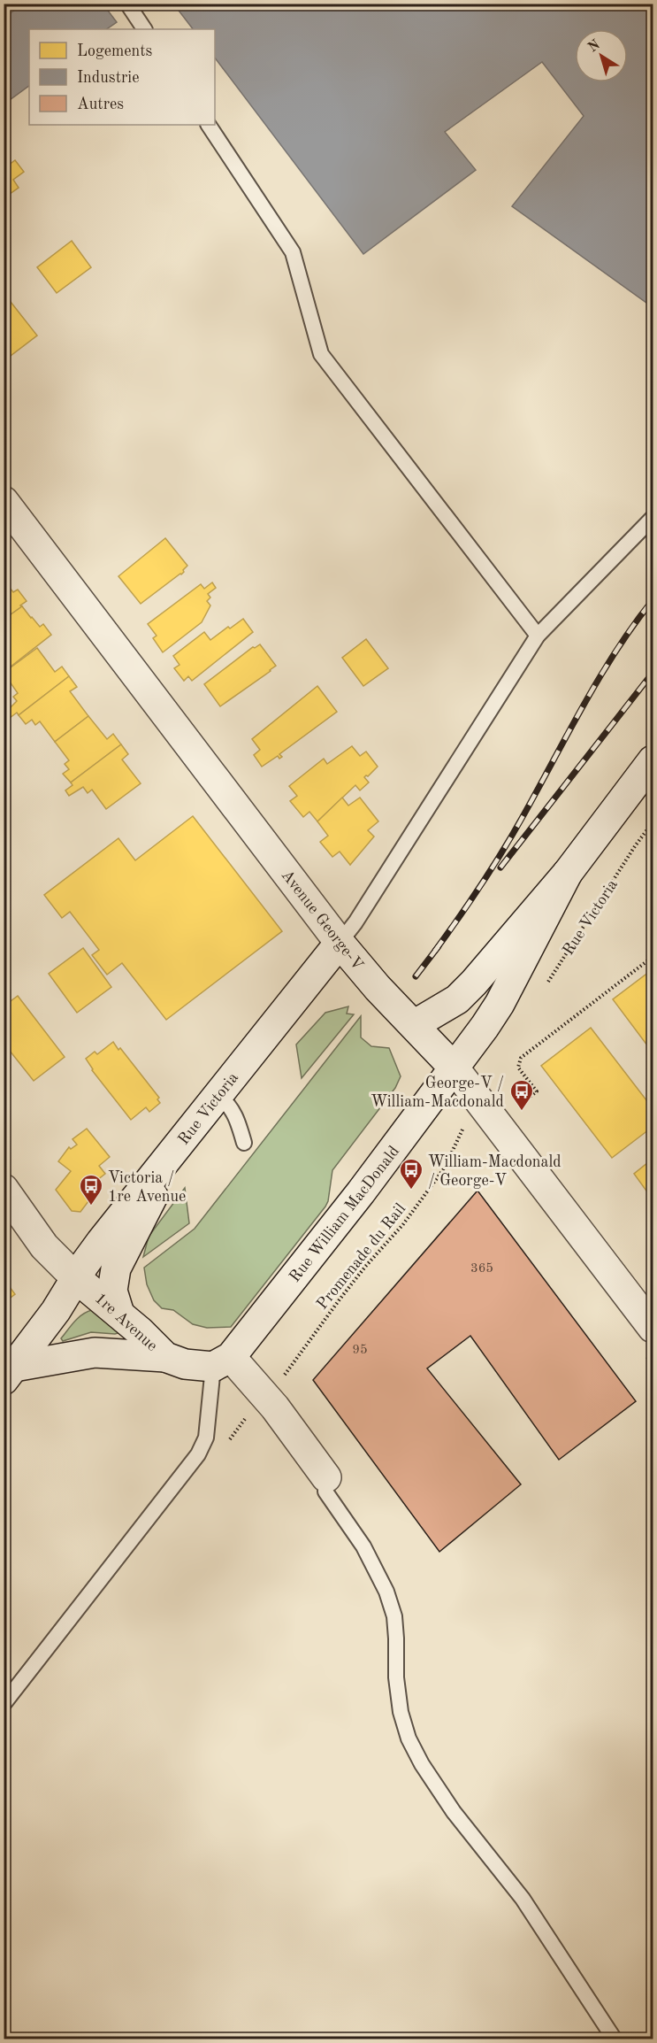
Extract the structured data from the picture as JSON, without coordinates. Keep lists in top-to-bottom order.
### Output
{
  "streets": {
    "main road": [
      "Rue Victoria",
      "Avenue George-V",
      "Rue William MacDonald",
      "1re Avenue"
    ],
    "path": ["Promenade du Rail"]
  },
  "crossings": [
    ["Rue Victoria", "Avenue George-V"],
    ["Rue Victoria", "1re Avenue"],
    ["Avenue George-V", "Rue William MacDonald"],
    ["Rue William MacDonald", "1re Avenue"]
  ],
  "places": {
    "bus stop": ["George-V / William-Macdonald", "William-Macdonald / George-V", "Victoria / 1re Avenue"]
  },
  "house_numbers": ["365", "95"],
  "legend": ["Logements", "Industrie", "Autres"],
  "north": "top left"
}
